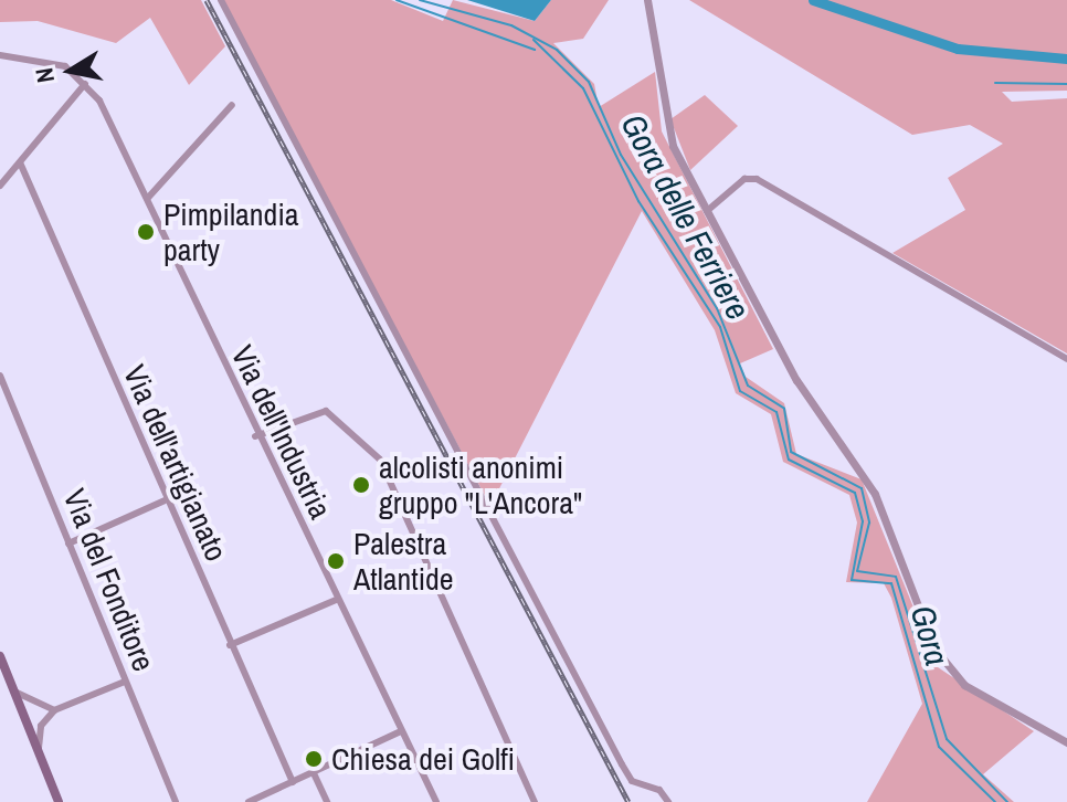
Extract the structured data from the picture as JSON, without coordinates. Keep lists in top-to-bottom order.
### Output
{
  "streets": {
    "street": ["Via dell'Industria", "Via dell'artigianato", "Via del Fonditore"]
  },
  "water": ["Gora delle Ferriere", "Gora"],
  "places": [
    "Pimpilandia party",
    "alcolisti anonimi gruppo \"L'Ancora\"",
    "Palestra Atlantide",
    "Chiesa dei Golfi"
  ],
  "north": "left"
}
